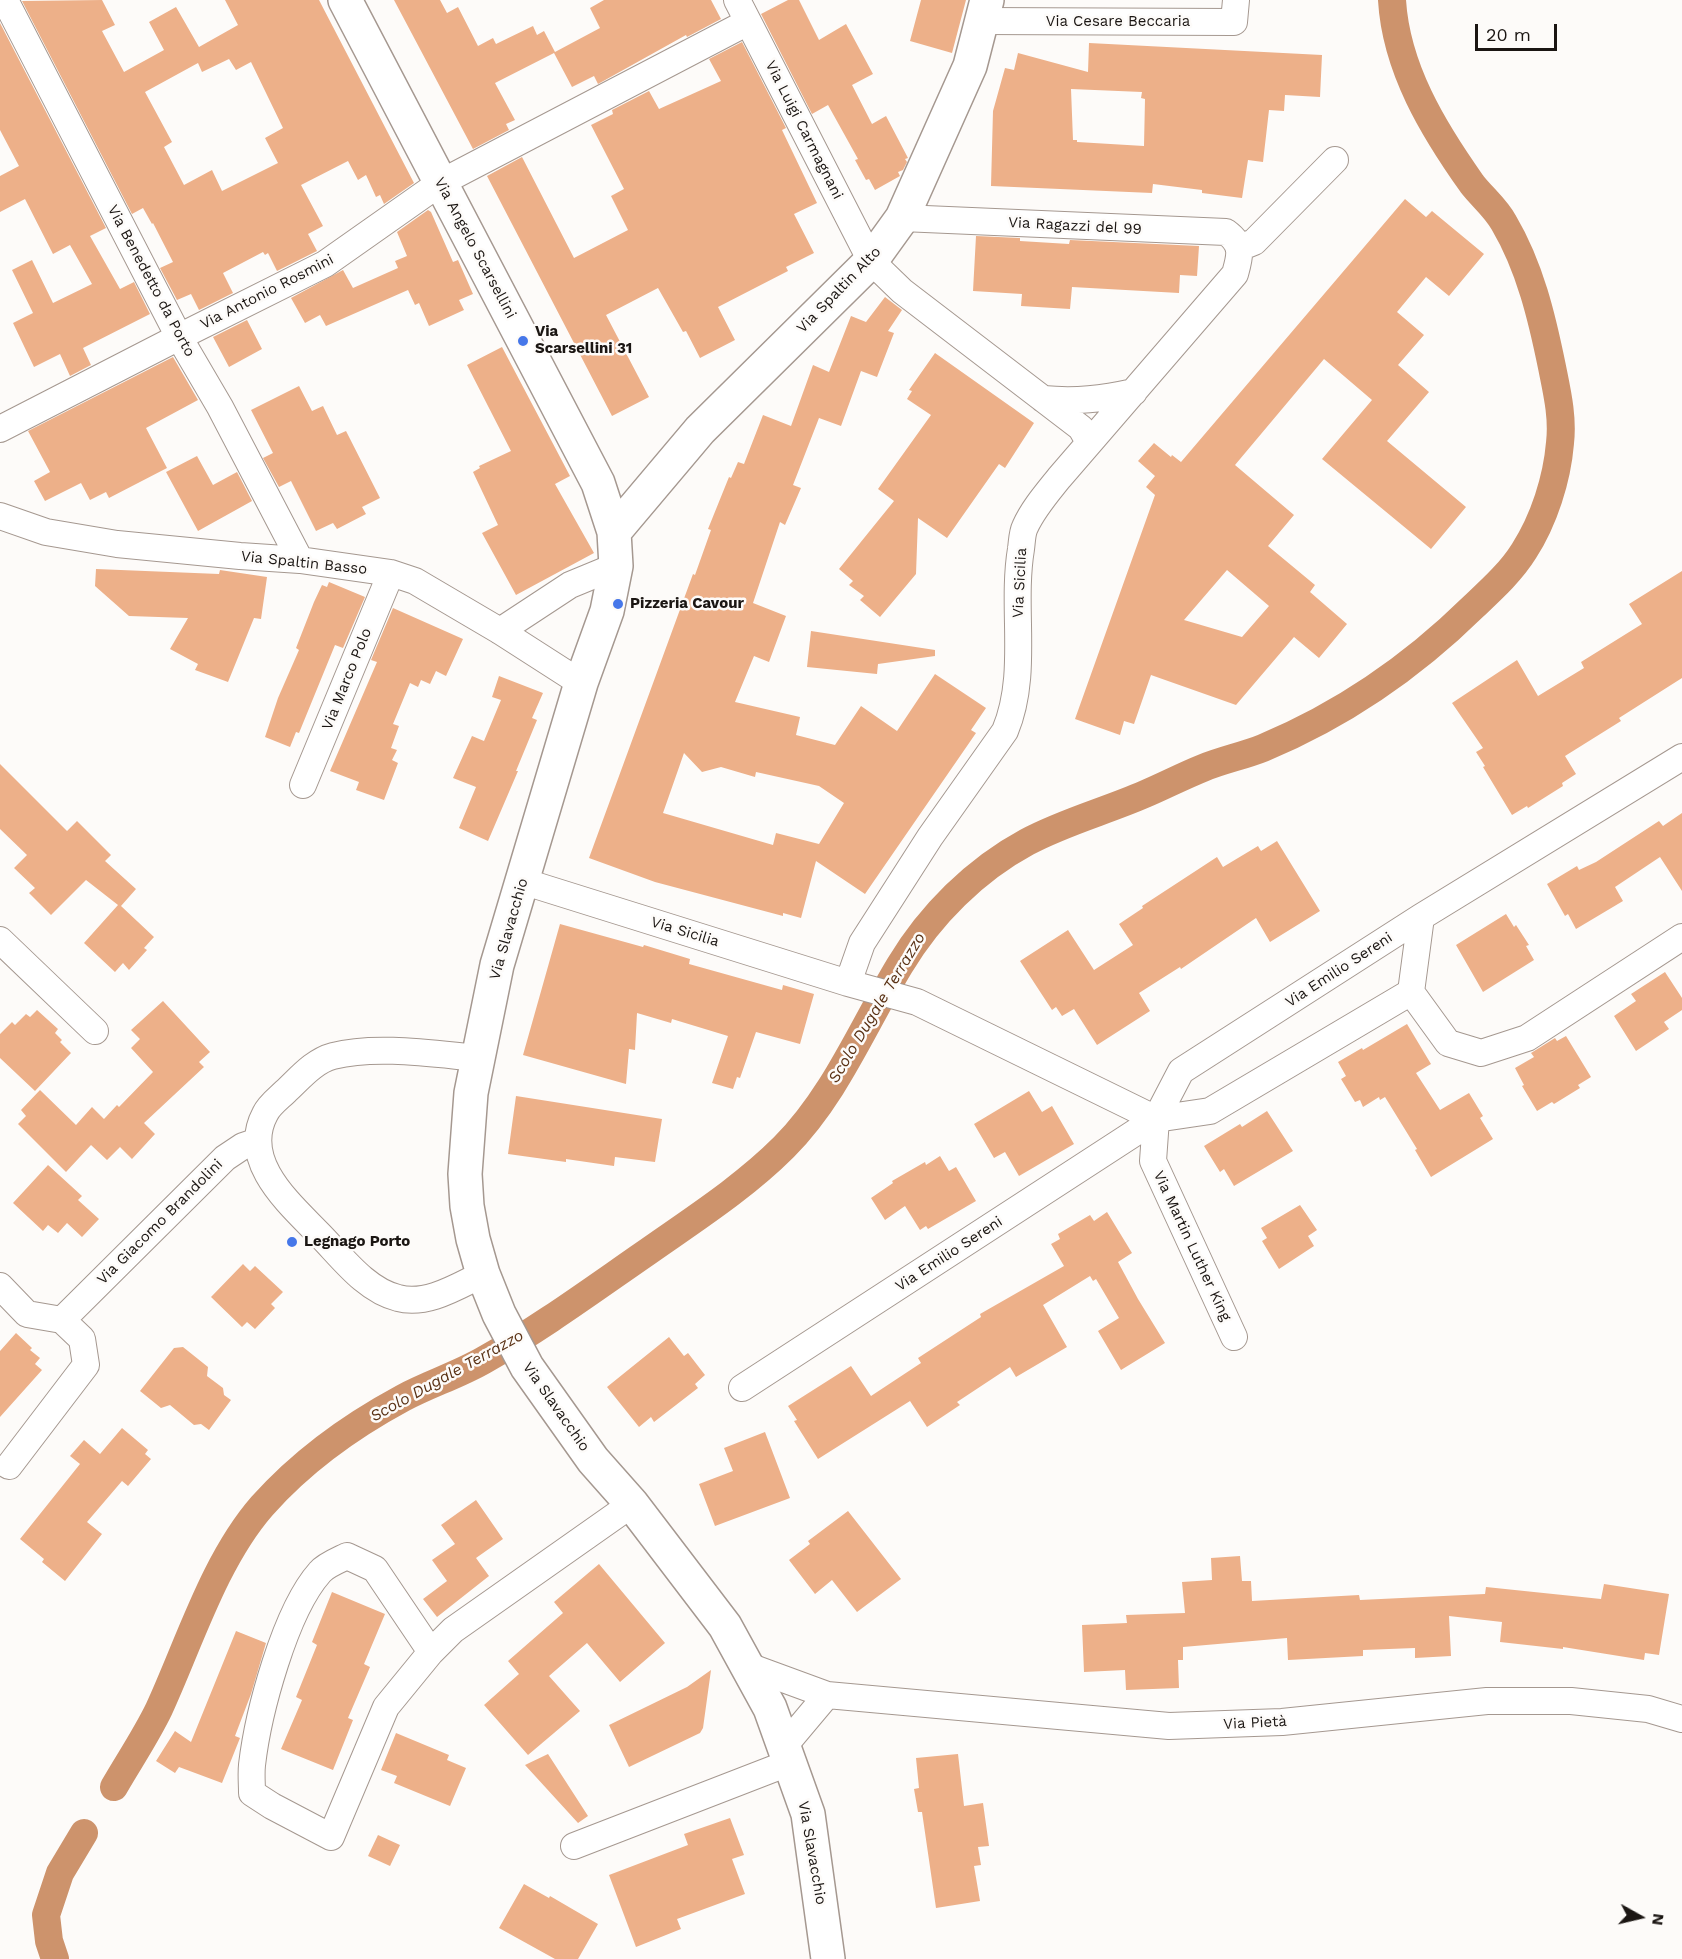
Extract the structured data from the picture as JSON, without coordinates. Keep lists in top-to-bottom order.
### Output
{
  "streets": {
    "street": [
      "Via Cesare Beccaria",
      "Via Luigi Carmagnani",
      "Via Ragazzi del 99",
      "Via Angelo Scarsellini",
      "Via Benedetto da Porto",
      "Via Spaltin Alto",
      "Via Antonio Rosmini",
      "Via Spaltin Basso",
      "Via Sicilia",
      "Via Marco Polo",
      "Via Slavacchio",
      "Via Emilio Sereni",
      "Via Giacomo Brandolini",
      "Via Martin Luther King",
      "Via Pietà"
    ]
  },
  "crossings": [
    ["Via Cesare Beccaria", "Via Spaltin Alto"],
    ["Via Luigi Carmagnani", "Via Spaltin Alto"],
    ["Via Luigi Carmagnani", "Via Antonio Rosmini"],
    ["Via Ragazzi del 99", "Via Spaltin Alto"],
    ["Via Angelo Scarsellini", "Via Spaltin Alto"],
    ["Via Angelo Scarsellini", "Via Antonio Rosmini"],
    ["Via Angelo Scarsellini", "Via Slavacchio"],
    ["Via Benedetto da Porto", "Via Antonio Rosmini"],
    ["Via Benedetto da Porto", "Via Spaltin Basso"],
    ["Via Spaltin Alto", "Via Slavacchio"],
    ["Via Spaltin Basso", "Via Marco Polo"],
    ["Via Spaltin Basso", "Via Slavacchio"],
    ["Via Sicilia", "Via Slavacchio"],
    ["Via Sicilia", "Via Emilio Sereni"],
    ["Via Sicilia", "Via Martin Luther King"],
    ["Via Slavacchio", "Via Pietà"],
    ["Via Emilio Sereni", "Via Martin Luther King"]
  ],
  "water": ["Scolo Dugale Terrazzo"],
  "places": ["Via Scarsellini 31", "Pizzeria Cavour", "Legnago Porto"],
  "scale_bar": "20 m",
  "north": "right"
}
